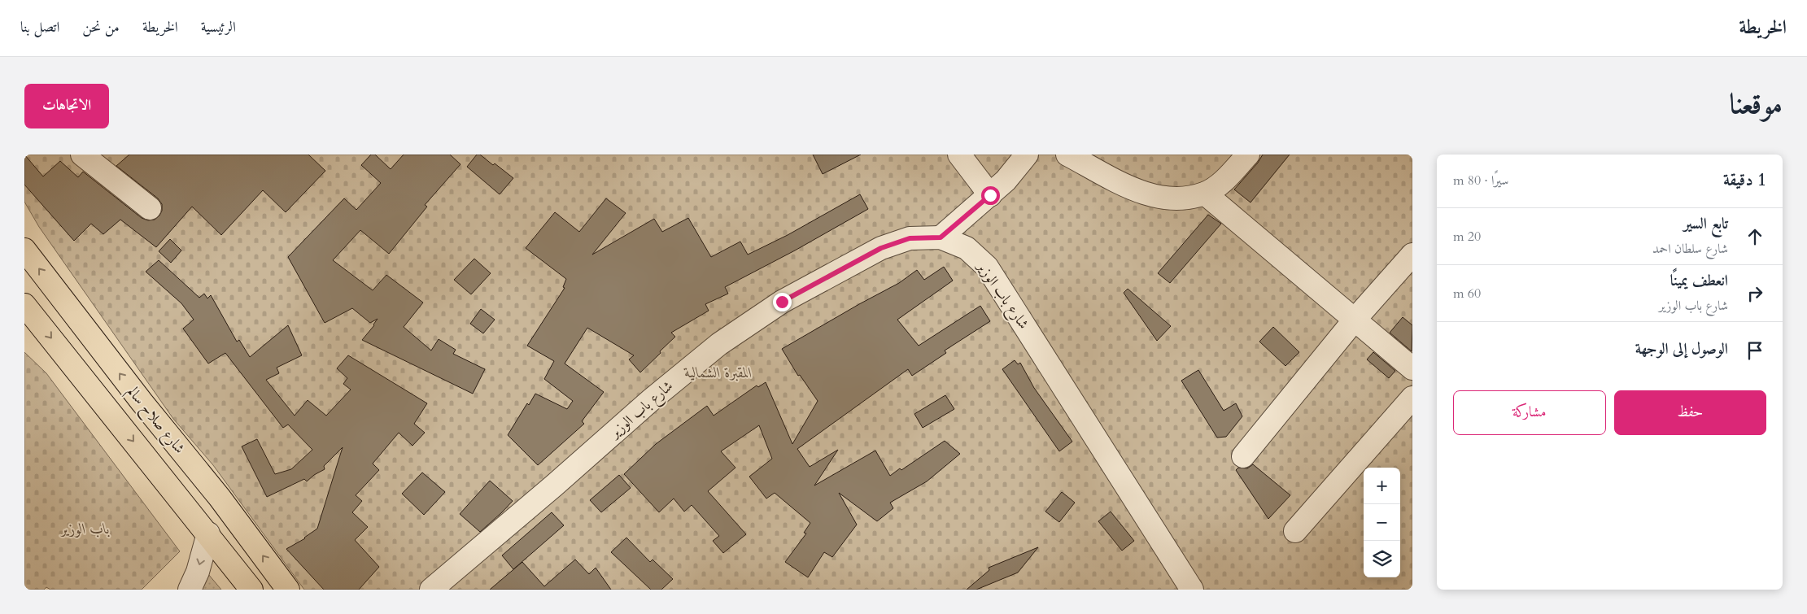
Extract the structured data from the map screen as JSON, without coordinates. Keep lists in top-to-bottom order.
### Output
{
  "streets": {
    "highway": ["شارع صلاح سالم"],
    "street": ["شارع باب الوزير"]
  },
  "parks": ["المقبرة الشمالية", "باب الوزير"],
  "page": {
    "header": "الخريطة",
    "nav": [
      "الرئيسية",
      "الخريطة",
      "من نحن",
      "اتصل بنا"
    ],
    "title": "موقعنا",
    "buttons": [
      "الاتجاهات",
      ["حفظ", "مشاركة"]
    ],
    "heading": ["1 دقيقة", "سيرًا · 80 m"],
    "list": [
      ["تابع السير", "شارع سلطان احمد", "20 m"],
      ["انعطف يمينًا", "شارع باب الوزير", "60 m"],
      "الوصول إلى الوجهة"
    ],
    "map_buttons": ["+", "−"]
  }
}
